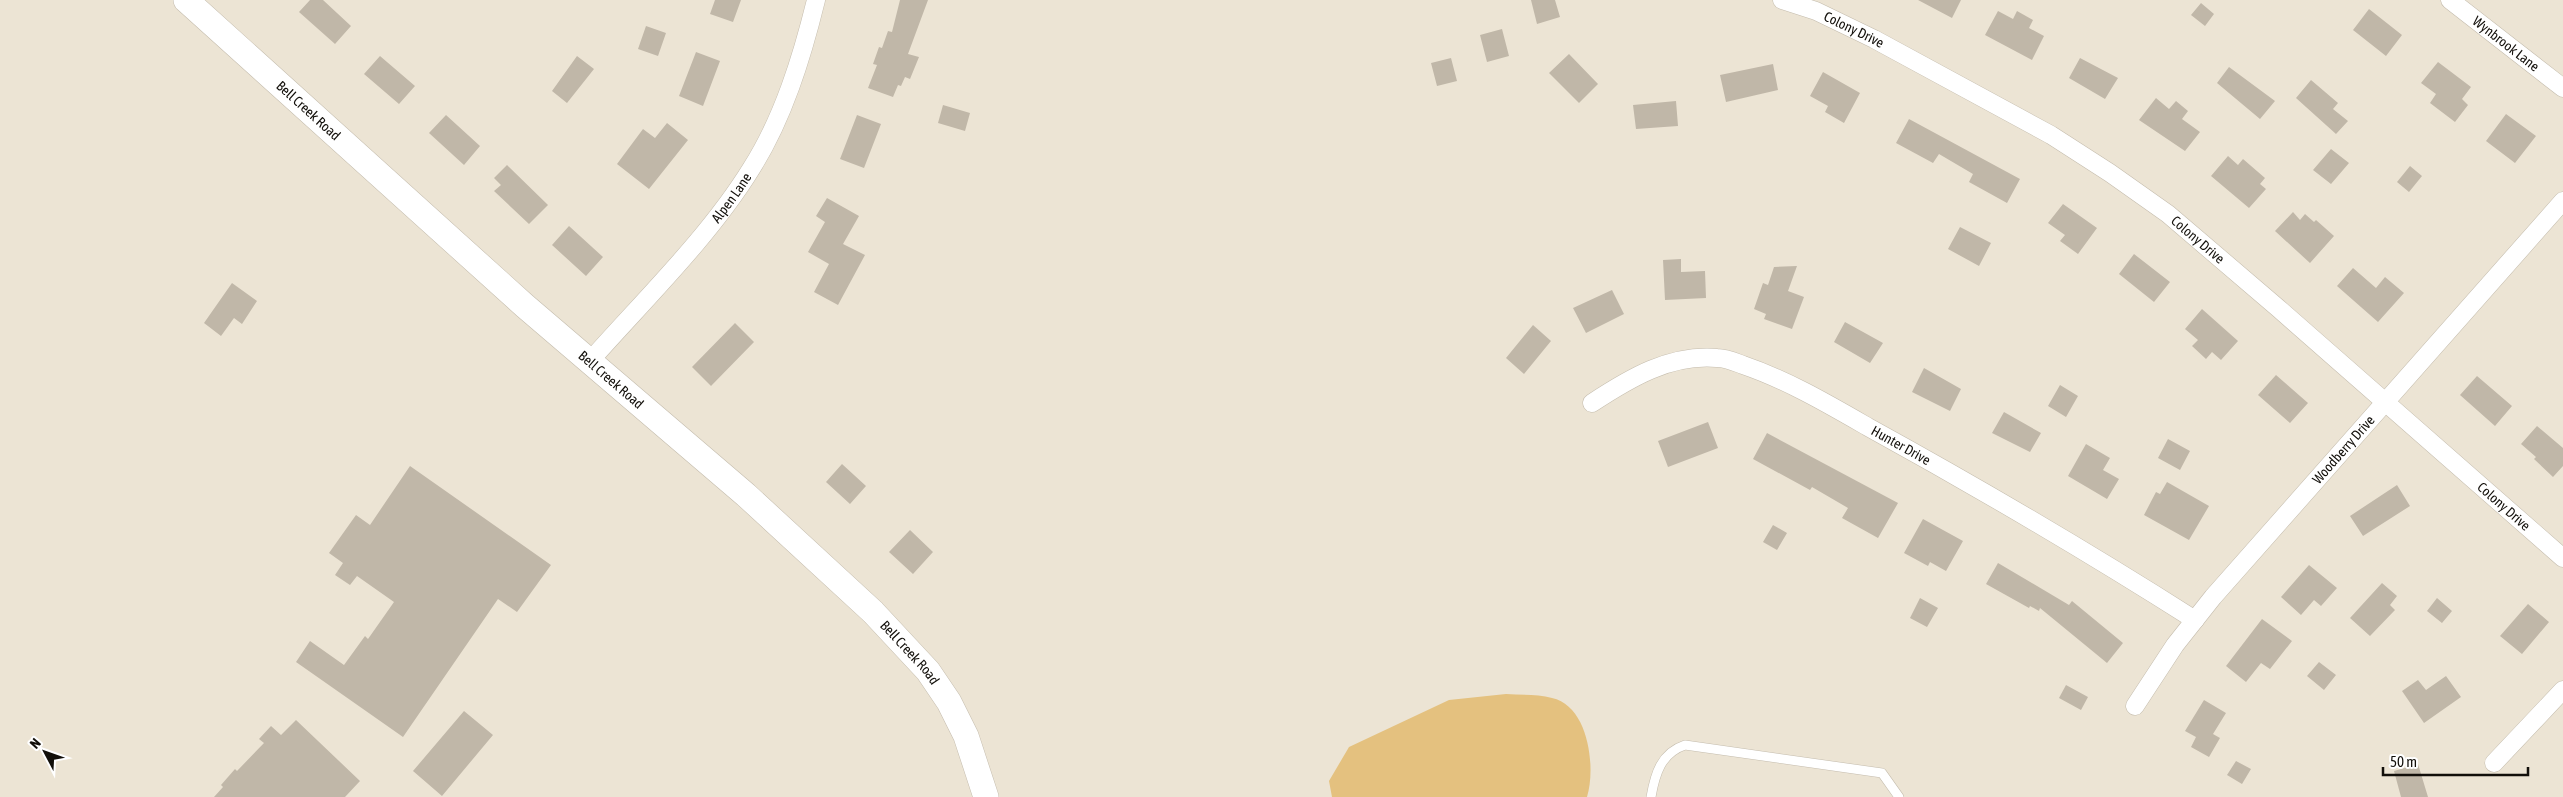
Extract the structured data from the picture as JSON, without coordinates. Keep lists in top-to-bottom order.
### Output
{
  "streets": {
    "street": [
      "Colony Drive",
      "Wynbrook Lane",
      "Bell Creek Road",
      "Alpen Lane",
      "Hunter Drive",
      "Woodberry Drive"
    ]
  },
  "crossings": [
    ["Colony Drive", "Woodberry Drive"],
    ["Bell Creek Road", "Alpen Lane"],
    ["Hunter Drive", "Woodberry Drive"]
  ],
  "scale_bar": "50 m",
  "north": "top left"
}
